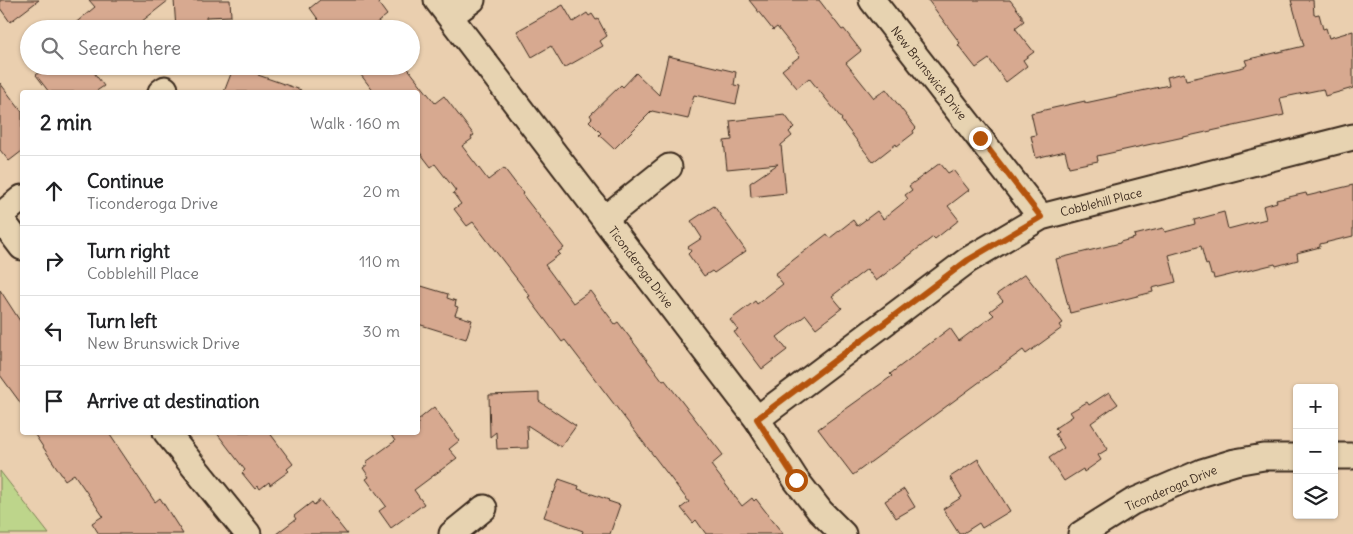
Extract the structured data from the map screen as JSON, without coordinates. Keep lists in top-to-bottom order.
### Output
{
  "streets": {
    "street": ["New Brunswick Drive", "Cobblehill Place", "Ticonderoga Drive"]
  },
  "crossings": [
    ["New Brunswick Drive", "Cobblehill Place"],
    ["Cobblehill Place", "Ticonderoga Drive"]
  ],
  "page": {
    "search": "Search here",
    "heading": ["2 min", "Walk · 160 m"],
    "list": [
      ["Continue", "Ticonderoga Drive", "20 m"],
      ["Turn right", "Cobblehill Place", "110 m"],
      ["Turn left", "New Brunswick Drive", "30 m"],
      "Arrive at destination"
    ],
    "map_buttons": ["+", "−"]
  }
}
